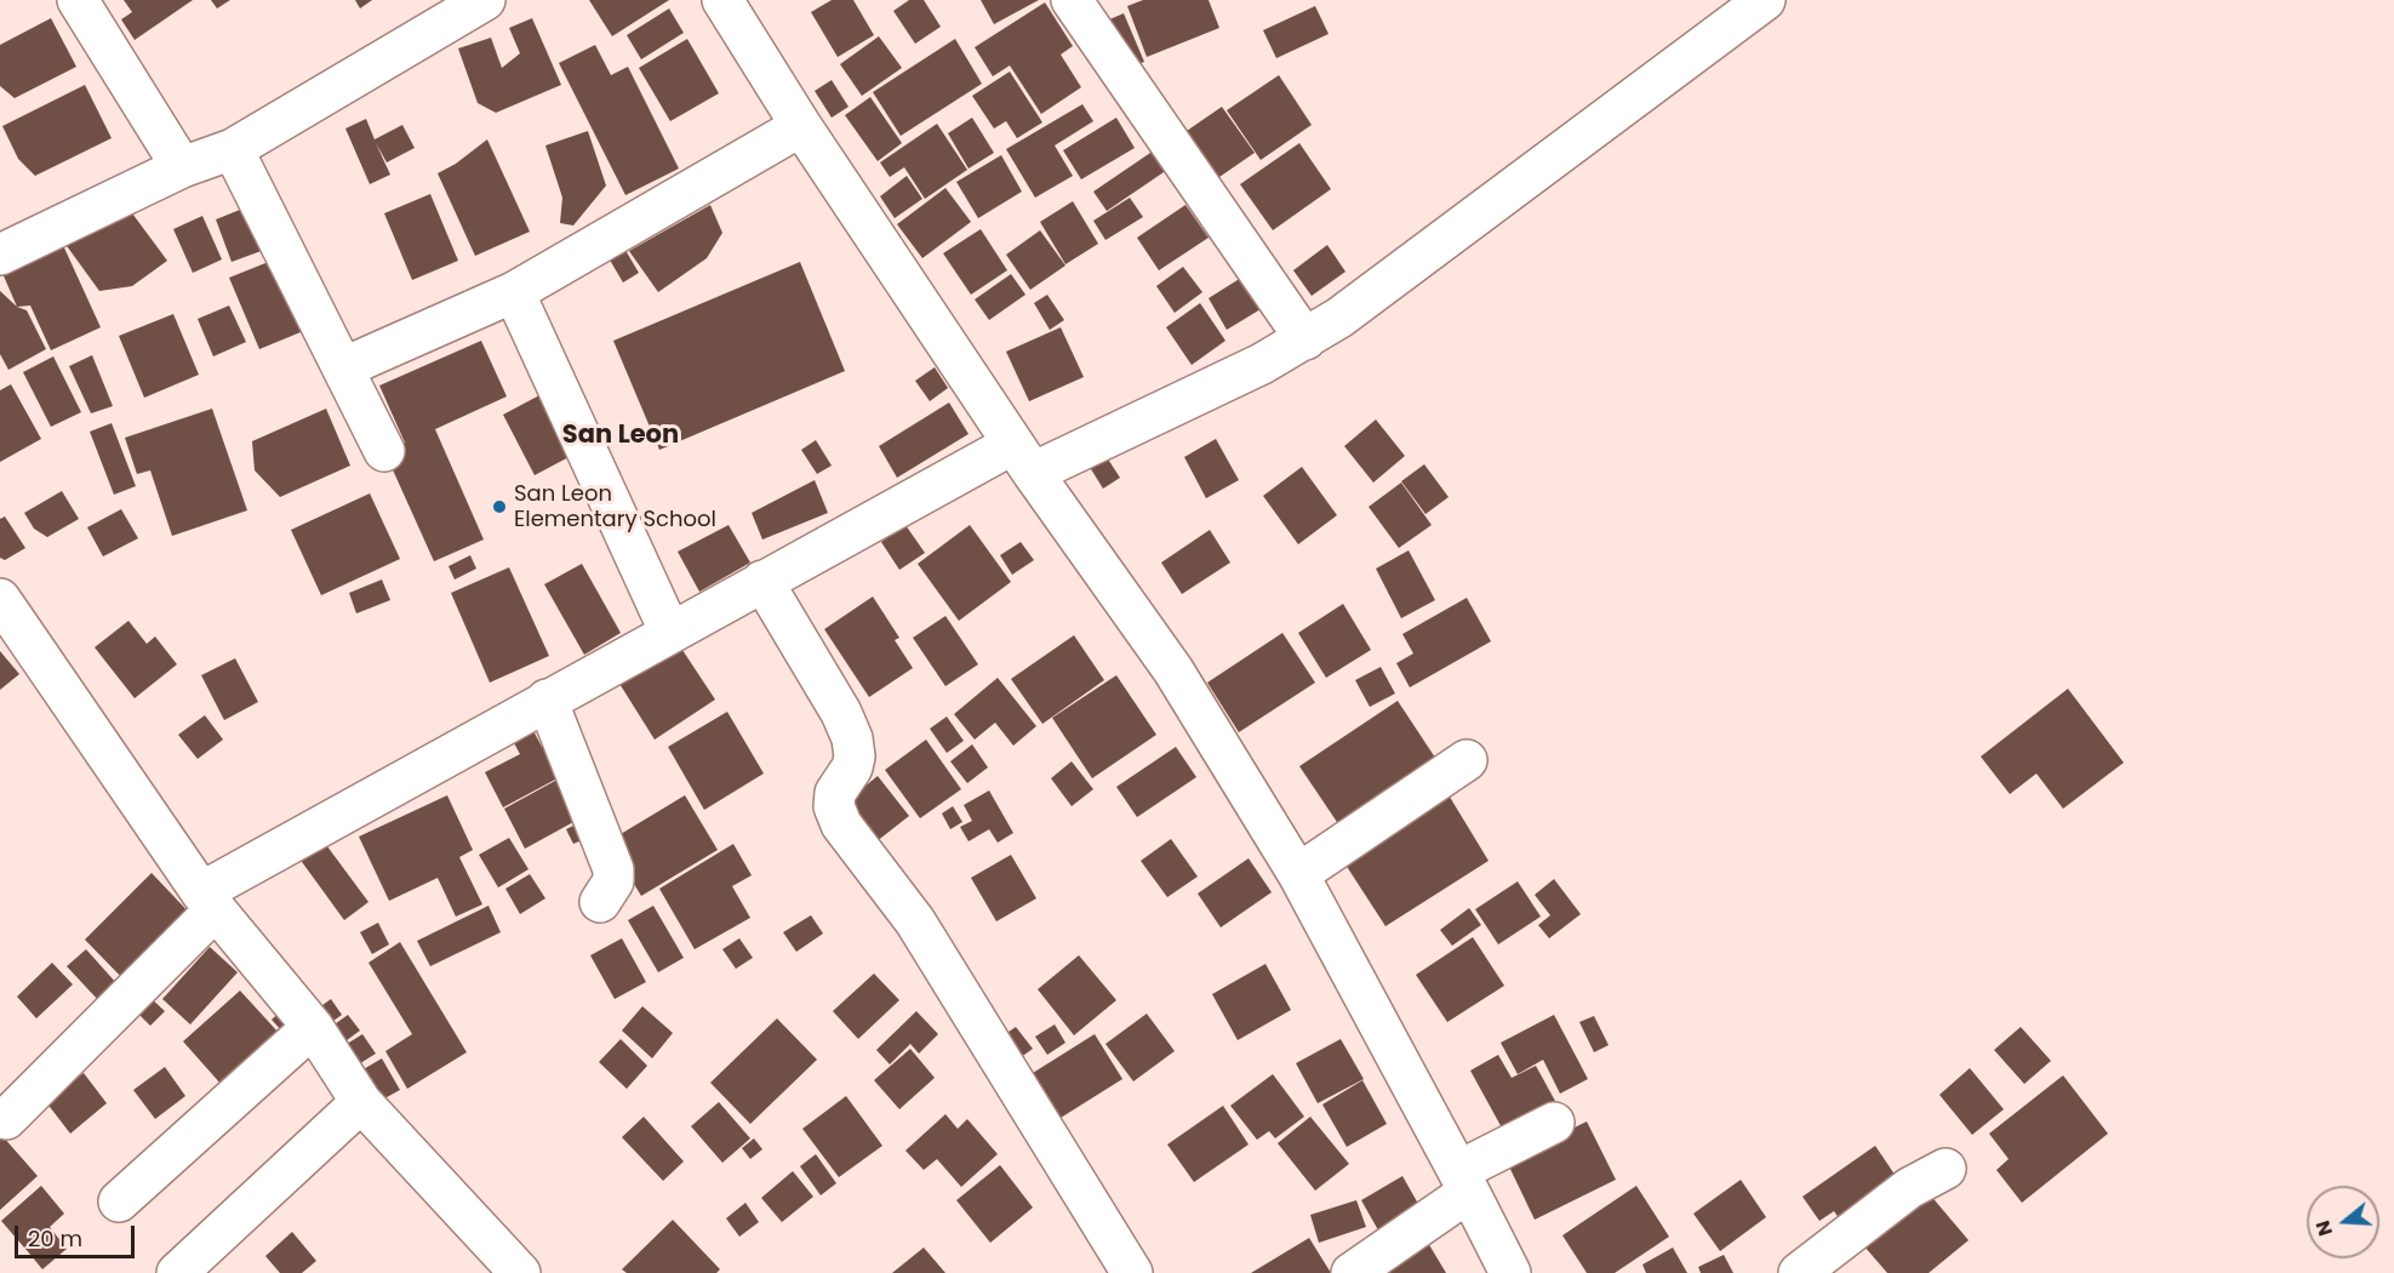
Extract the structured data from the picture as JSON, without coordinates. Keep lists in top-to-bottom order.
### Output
{
  "districts": ["San Leon"],
  "places": ["San Leon Elementary School"],
  "scale_bar": "20 m",
  "north": "left"
}
